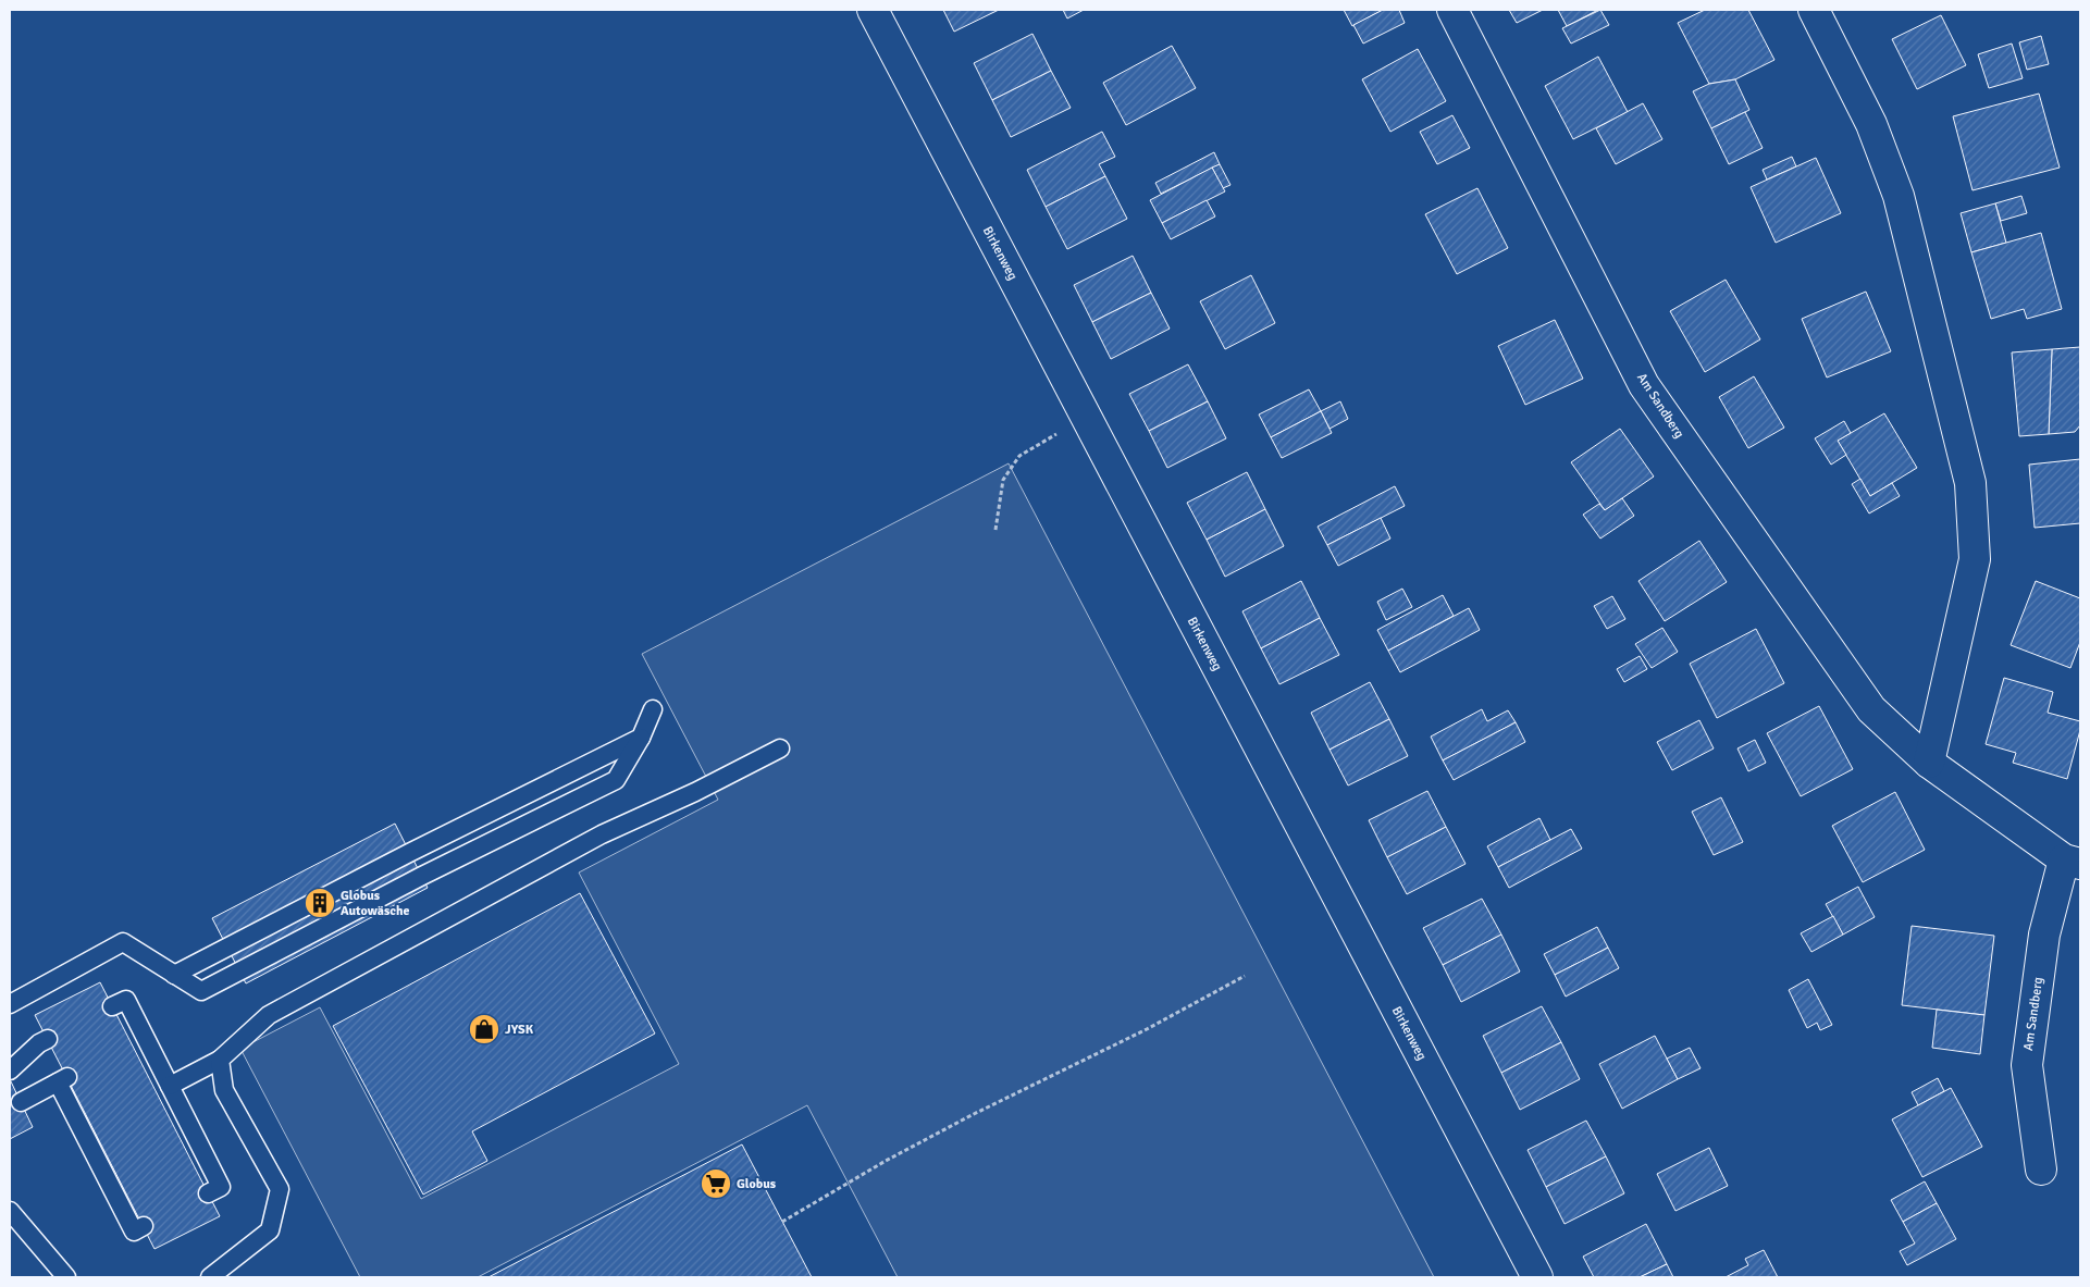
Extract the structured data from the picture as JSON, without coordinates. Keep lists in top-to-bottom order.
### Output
{
  "streets": {
    "street": ["Birkenweg", "Am Sandberg"]
  },
  "places": {
    "building": ["Globus Autowäsche"],
    "shop": ["JYSK"],
    "supermarket": ["Globus"]
  }
}
